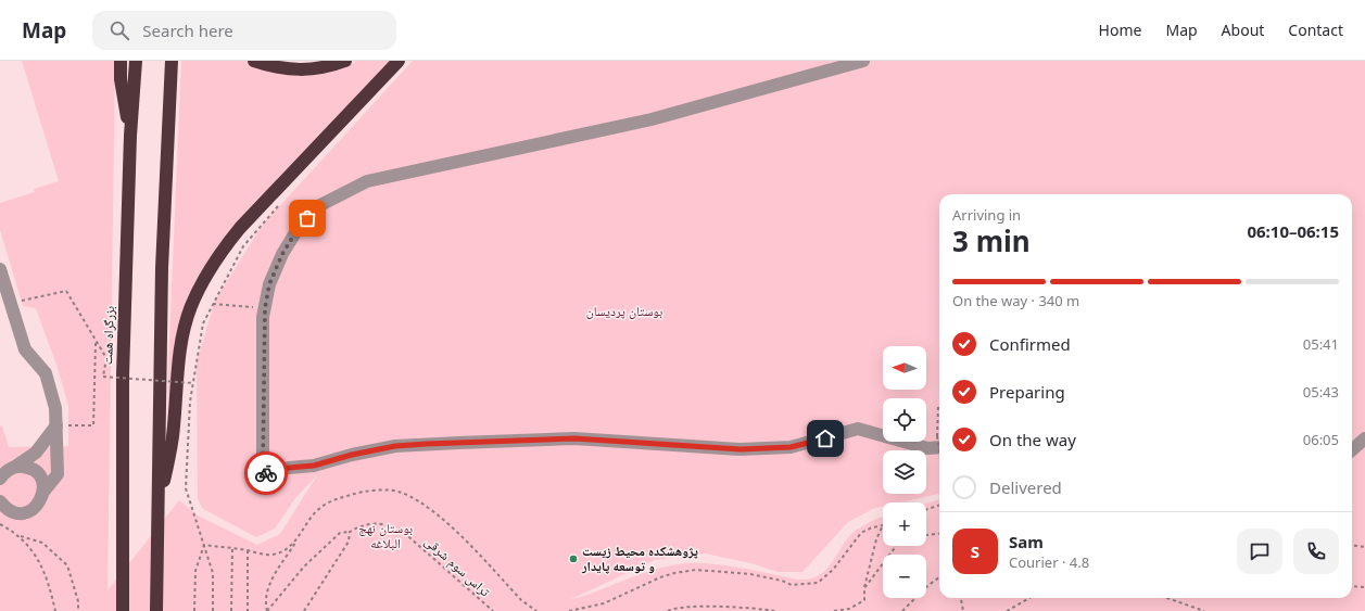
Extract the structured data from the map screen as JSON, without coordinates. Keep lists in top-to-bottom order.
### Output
{
  "streets": {
    "highway": ["بزرگراه همت"],
    "path": ["تراس سوم شرقی"]
  },
  "parks": ["بوستان پردیسان", "بوستان نهج البلاغه"],
  "places": ["پژوهشکده محیط زیست و توسعه پایدار"],
  "north": "left",
  "page": {
    "header": "Map",
    "search": "Search here",
    "nav": [
      "Home",
      "Map",
      "About",
      "Contact"
    ],
    "heading": ["3 min", "Arriving in", "06:10–06:15"],
    "panel": ["Sam", "Courier · 4.8"],
    "bar": "On the way · 340 m",
    "list": [
      ["Confirmed", "05:41"],
      ["Preparing", "05:43"],
      ["On the way", "06:05"],
      "Delivered"
    ],
    "map_buttons": ["+", "−"],
    "round": "S"
  }
}
